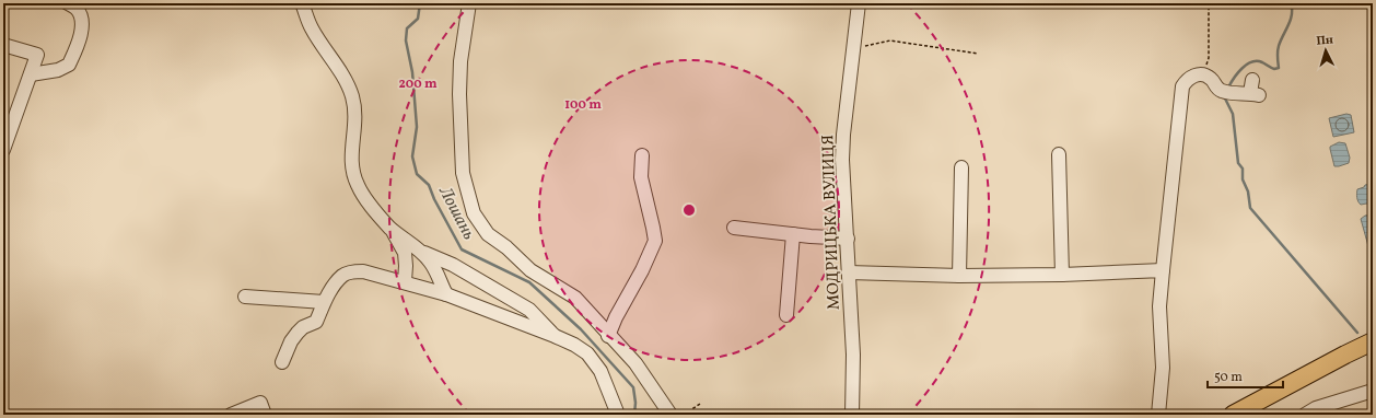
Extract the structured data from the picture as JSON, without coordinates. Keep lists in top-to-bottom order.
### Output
{
  "streets": {
    "street": ["МОДРИЦЬКА ВУЛИЦЯ"]
  },
  "water": ["Лошань"],
  "scale_bar": "50 m",
  "north": "top",
  "rings": ["200 m", "100 m"]
}
